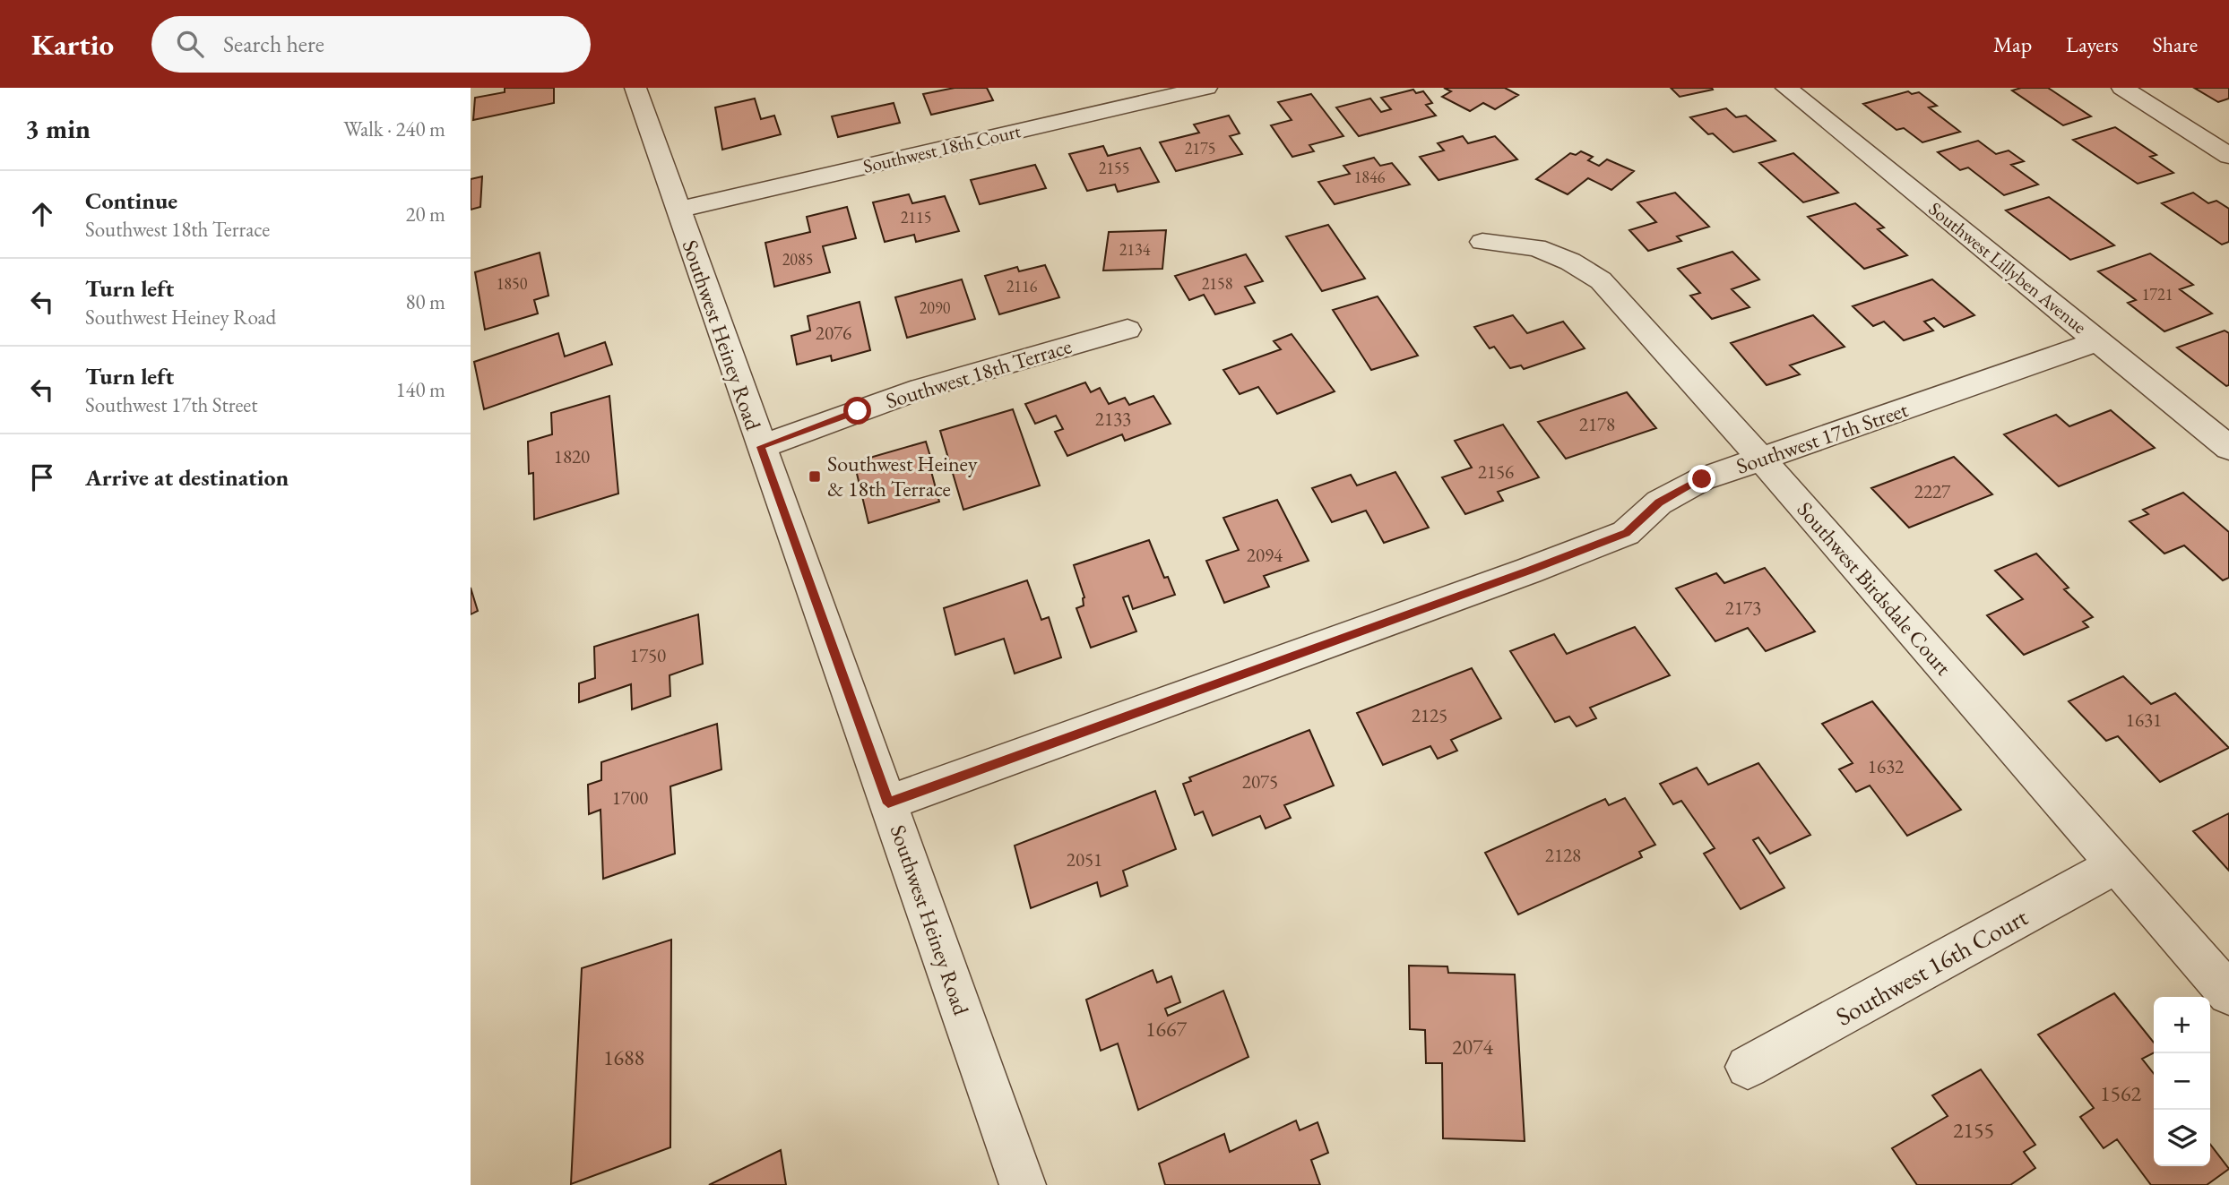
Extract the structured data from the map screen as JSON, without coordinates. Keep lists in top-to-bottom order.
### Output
{
  "streets": {
    "street": [
      "Southwest 18th Court",
      "Southwest Lillyben Avenue",
      "Southwest Heiney Road",
      "Southwest 18th Terrace",
      "Southwest 17th Street",
      "Southwest Birdsdale Court",
      "Southwest 16th Court"
    ]
  },
  "crossings": [
    ["Southwest 18th Court", "Southwest Heiney Road"],
    ["Southwest Lillyben Avenue", "Southwest 17th Street"],
    ["Southwest Heiney Road", "Southwest 18th Terrace"],
    ["Southwest Heiney Road", "Southwest 17th Street"],
    ["Southwest 17th Street", "Southwest Birdsdale Court"],
    ["Southwest Birdsdale Court", "Southwest 16th Court"]
  ],
  "places": {
    "transit": ["Southwest Heiney & 18th Terrace"]
  },
  "house_numbers": [
    "2175",
    "2155",
    "1846",
    "2115",
    "2134",
    "2085",
    "1850",
    "2158",
    "2116",
    "1721",
    "2090",
    "2076",
    "2133",
    "2178",
    "1820",
    "2156",
    "2227",
    "2094",
    "2173",
    "1750",
    "2125",
    "1631",
    "1632",
    "2075",
    "1700",
    "2128",
    "2051",
    "1667",
    "2074",
    "1688",
    "1562",
    "2155"
  ],
  "page": {
    "header": "Kartio",
    "search": "Search here",
    "nav": ["Map", "Layers", "Share"],
    "heading": ["3 min", "Walk · 240 m"],
    "list": [
      ["Continue", "Southwest 18th Terrace", "20 m"],
      ["Turn left", "Southwest Heiney Road", "80 m"],
      ["Turn left", "Southwest 17th Street", "140 m"],
      "Arrive at destination"
    ],
    "map_buttons": ["+", "−"]
  }
}
